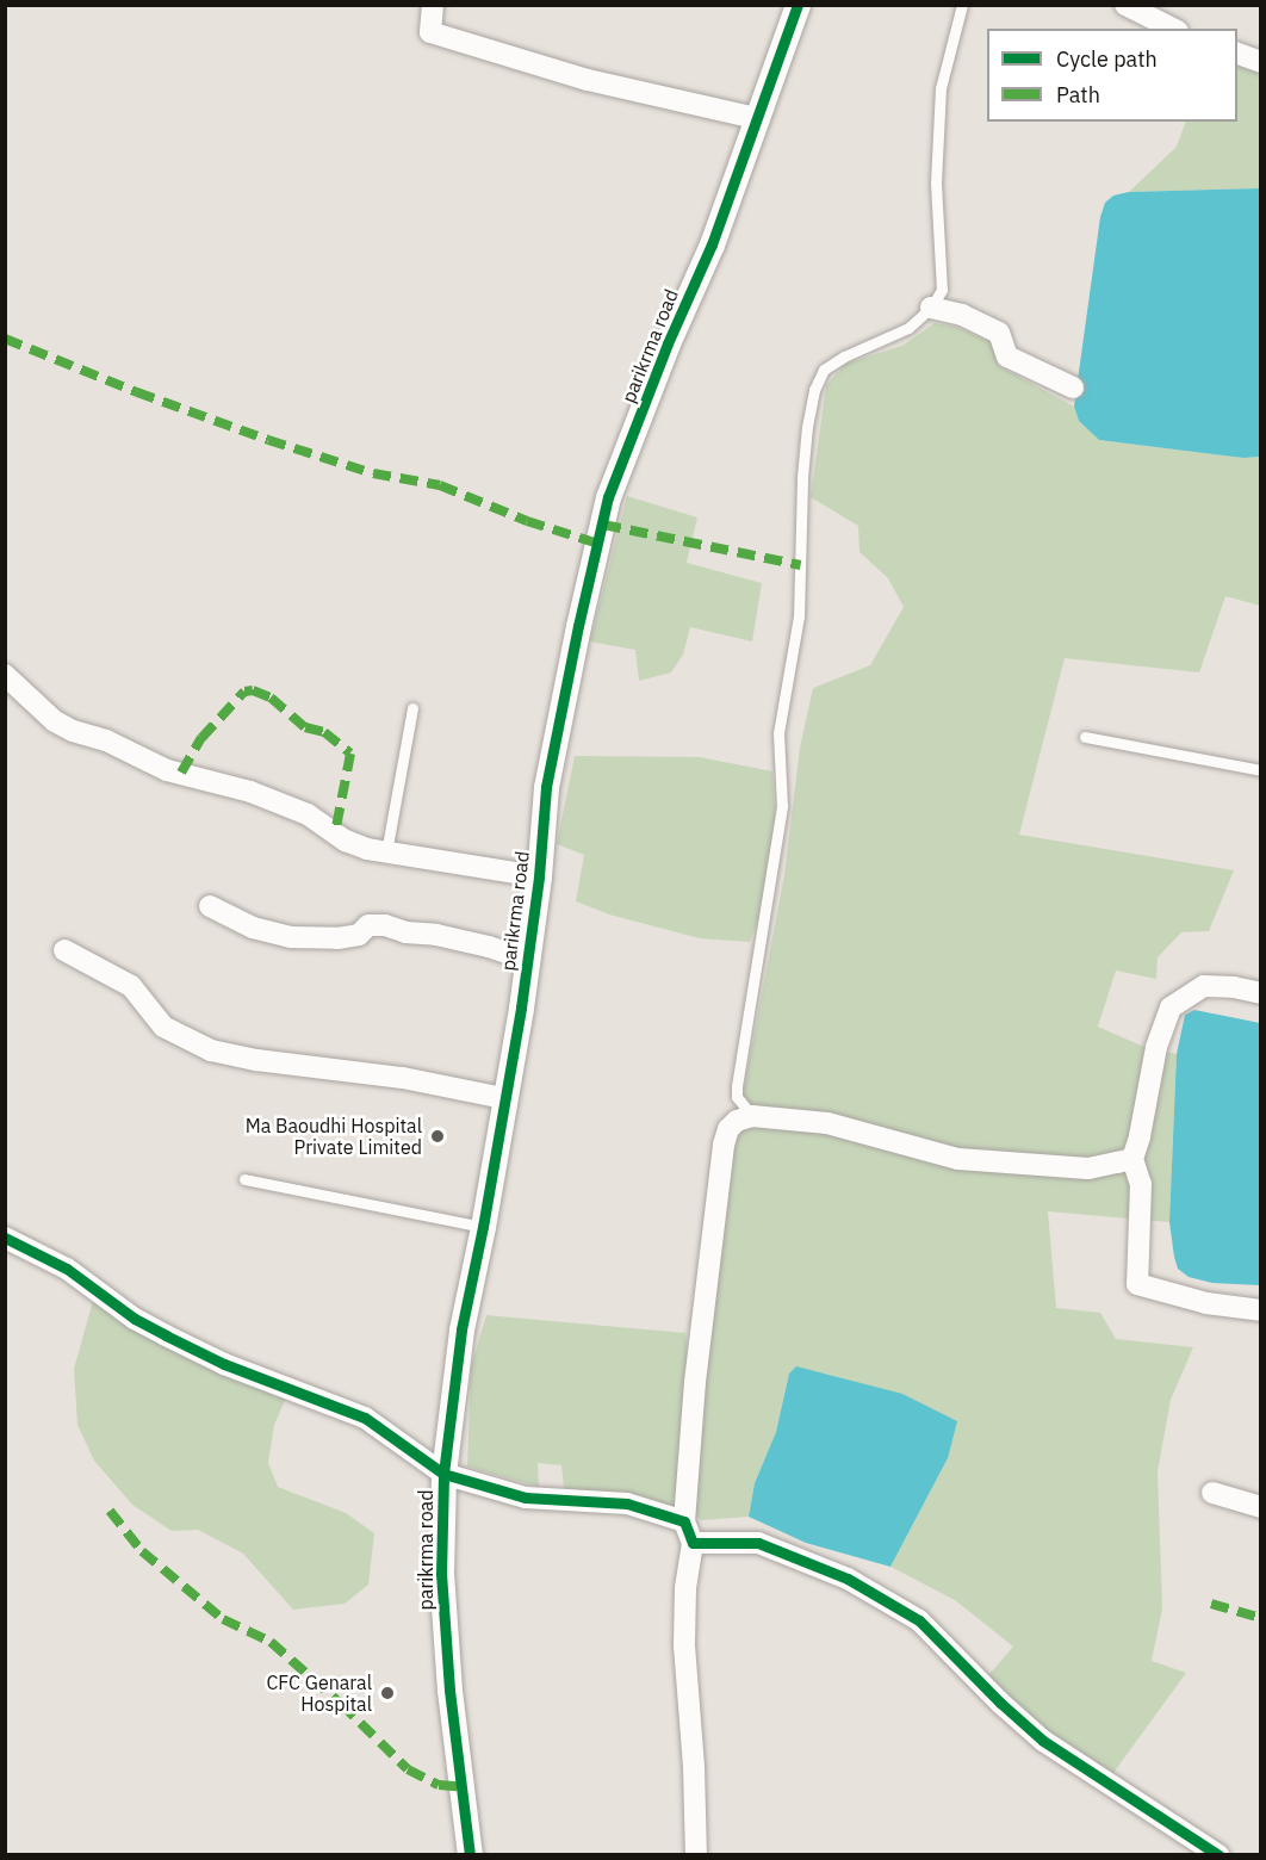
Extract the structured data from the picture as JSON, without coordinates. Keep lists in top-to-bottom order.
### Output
{
  "streets": {
    "street": ["parikrma road"]
  },
  "places": ["Ma Baoudhi Hospital Private Limited", "CFC Genaral Hospital"],
  "legend": ["Cycle path", "Path"]
}
